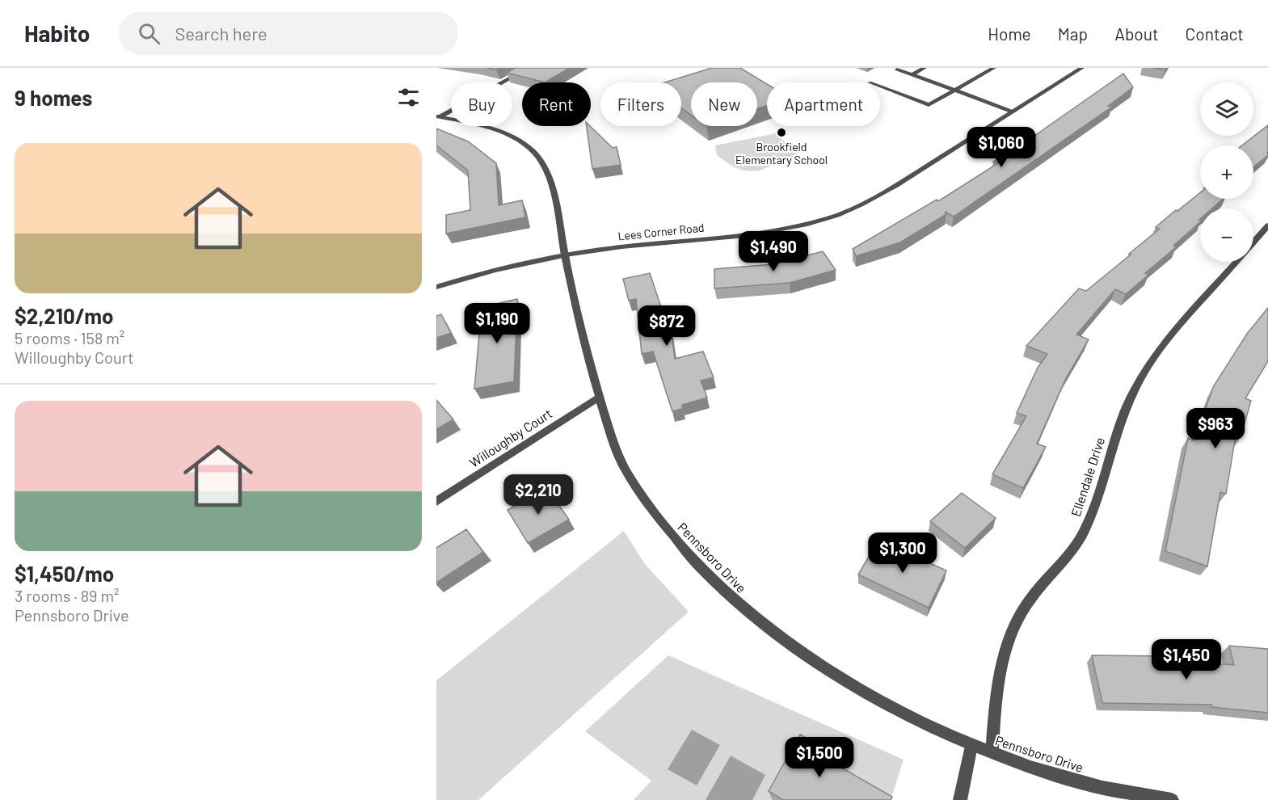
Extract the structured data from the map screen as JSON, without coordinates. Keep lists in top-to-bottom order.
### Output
{
  "streets": {
    "street": [
      "Lees Corner Road",
      "Willoughby Court",
      "Ellendale Drive",
      "Pennsboro Drive"
    ]
  },
  "crossings": [
    ["Lees Corner Road", "Pennsboro Drive"],
    ["Willoughby Court", "Pennsboro Drive"],
    ["Ellendale Drive", "Pennsboro Drive"]
  ],
  "places": ["Brookfield Elementary School"],
  "page": {
    "header": "Habito",
    "search": "Search here",
    "nav": [
      "Home",
      "Map",
      "About",
      "Contact"
    ],
    "heading": "9 homes",
    "map_buttons": ["+", "−"],
    "chip": [
      "Buy",
      "Rent",
      "Filters",
      "New",
      "Apartment"
    ],
    "list": [
      {
        "name": "$2,210/mo",
        "note": "5 rooms · 158 m² · Willoughby Court"
      },
      {
        "name": "$1,450/mo",
        "note": "3 rooms · 89 m² · Pennsboro Drive"
      }
    ],
    "price": [
      "$1,060",
      "$1,490",
      "$1,190",
      "$872",
      "$963",
      "$2,210",
      "$1,300",
      "$1,450",
      "$1,500"
    ]
  }
}
